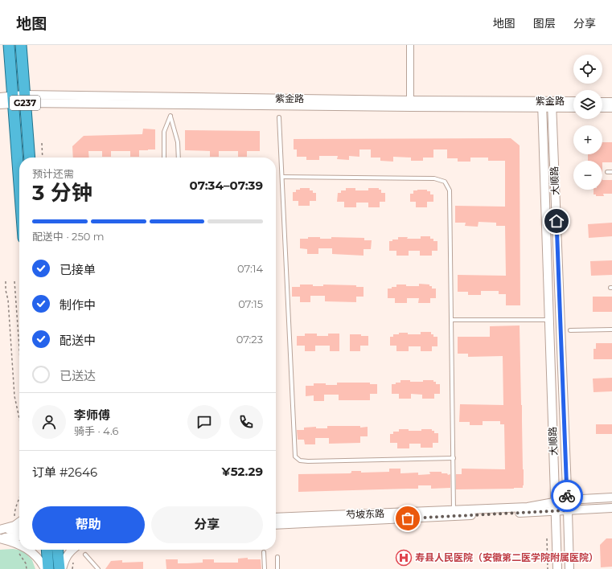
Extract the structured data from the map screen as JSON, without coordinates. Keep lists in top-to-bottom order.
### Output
{
  "streets": {
    "highway": ["G237"],
    "street": ["紫金路", "大顺路", "芍坡东路"]
  },
  "crossings": [
    ["紫金路", "G237"],
    ["紫金路", "大顺路"],
    ["大顺路", "芍坡东路"]
  ],
  "places": {
    "hospital": ["寿县人民医院（安徽第二医学院附属医院）"]
  },
  "page": {
    "header": "地图",
    "nav": ["地图", "图层", "分享"],
    "map_buttons": ["+", "−"],
    "heading": ["3 分钟", "预计还需", "07:34–07:39"],
    "panel": [
      "李师傅",
      "骑手 · 4.6",
      "订单 #2646",
      "¥52.29"
    ],
    "bar": "配送中 · 250 m",
    "list": [
      ["已接单", "07:14"],
      ["制作中", "07:15"],
      ["配送中", "07:23"],
      "已送达"
    ],
    "buttons": ["帮助", "分享"]
  }
}
